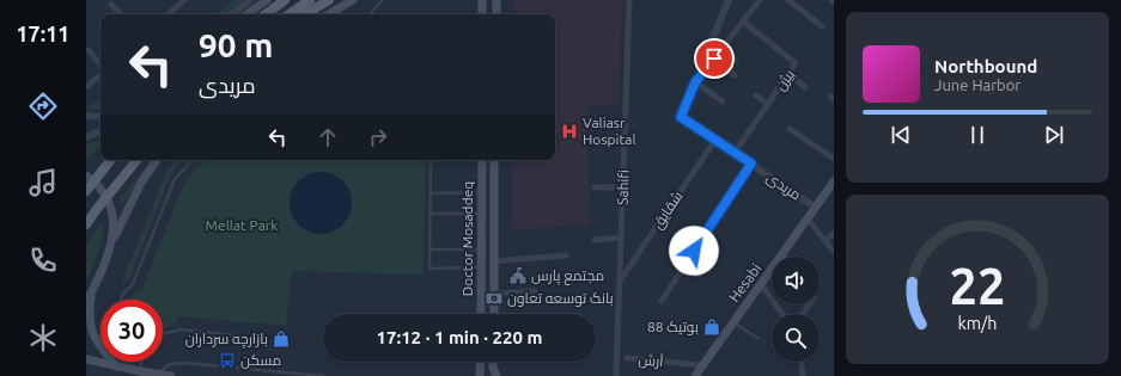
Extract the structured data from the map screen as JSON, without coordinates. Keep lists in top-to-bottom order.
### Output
{
  "streets": {
    "main road": ["Doctor Mosaddeq", "Hesabi"],
    "street": [
      "بیژن",
      "مریدی",
      "Sahifi",
      "شقایق",
      "آرش"
    ]
  },
  "crossings": [
    ["بیژن", "مریدی"],
    ["مریدی", "شقایق"],
    ["مریدی", "Hesabi"],
    ["Sahifi", "شقایق"],
    ["Hesabi", "آرش"]
  ],
  "parks": ["Mellat Park"],
  "places": {
    "hospital": ["Valiasr Hospital"],
    "public building": ["مجتمع پارس"],
    "bank": ["بانک توسعه تعاون"],
    "shop": ["بوتیک 88", "بازارچه سرداران"],
    "bus stop": ["مسکن"]
  },
  "page": {
    "tabs": "17:11",
    "turn": ["90 m", "مریدی"],
    "song": ["Northbound", "June Harbor"],
    "limit": "30",
    "trip": "17:12 · 1 min · 220 m",
    "gauge": ["22", "km/h"]
  }
}
